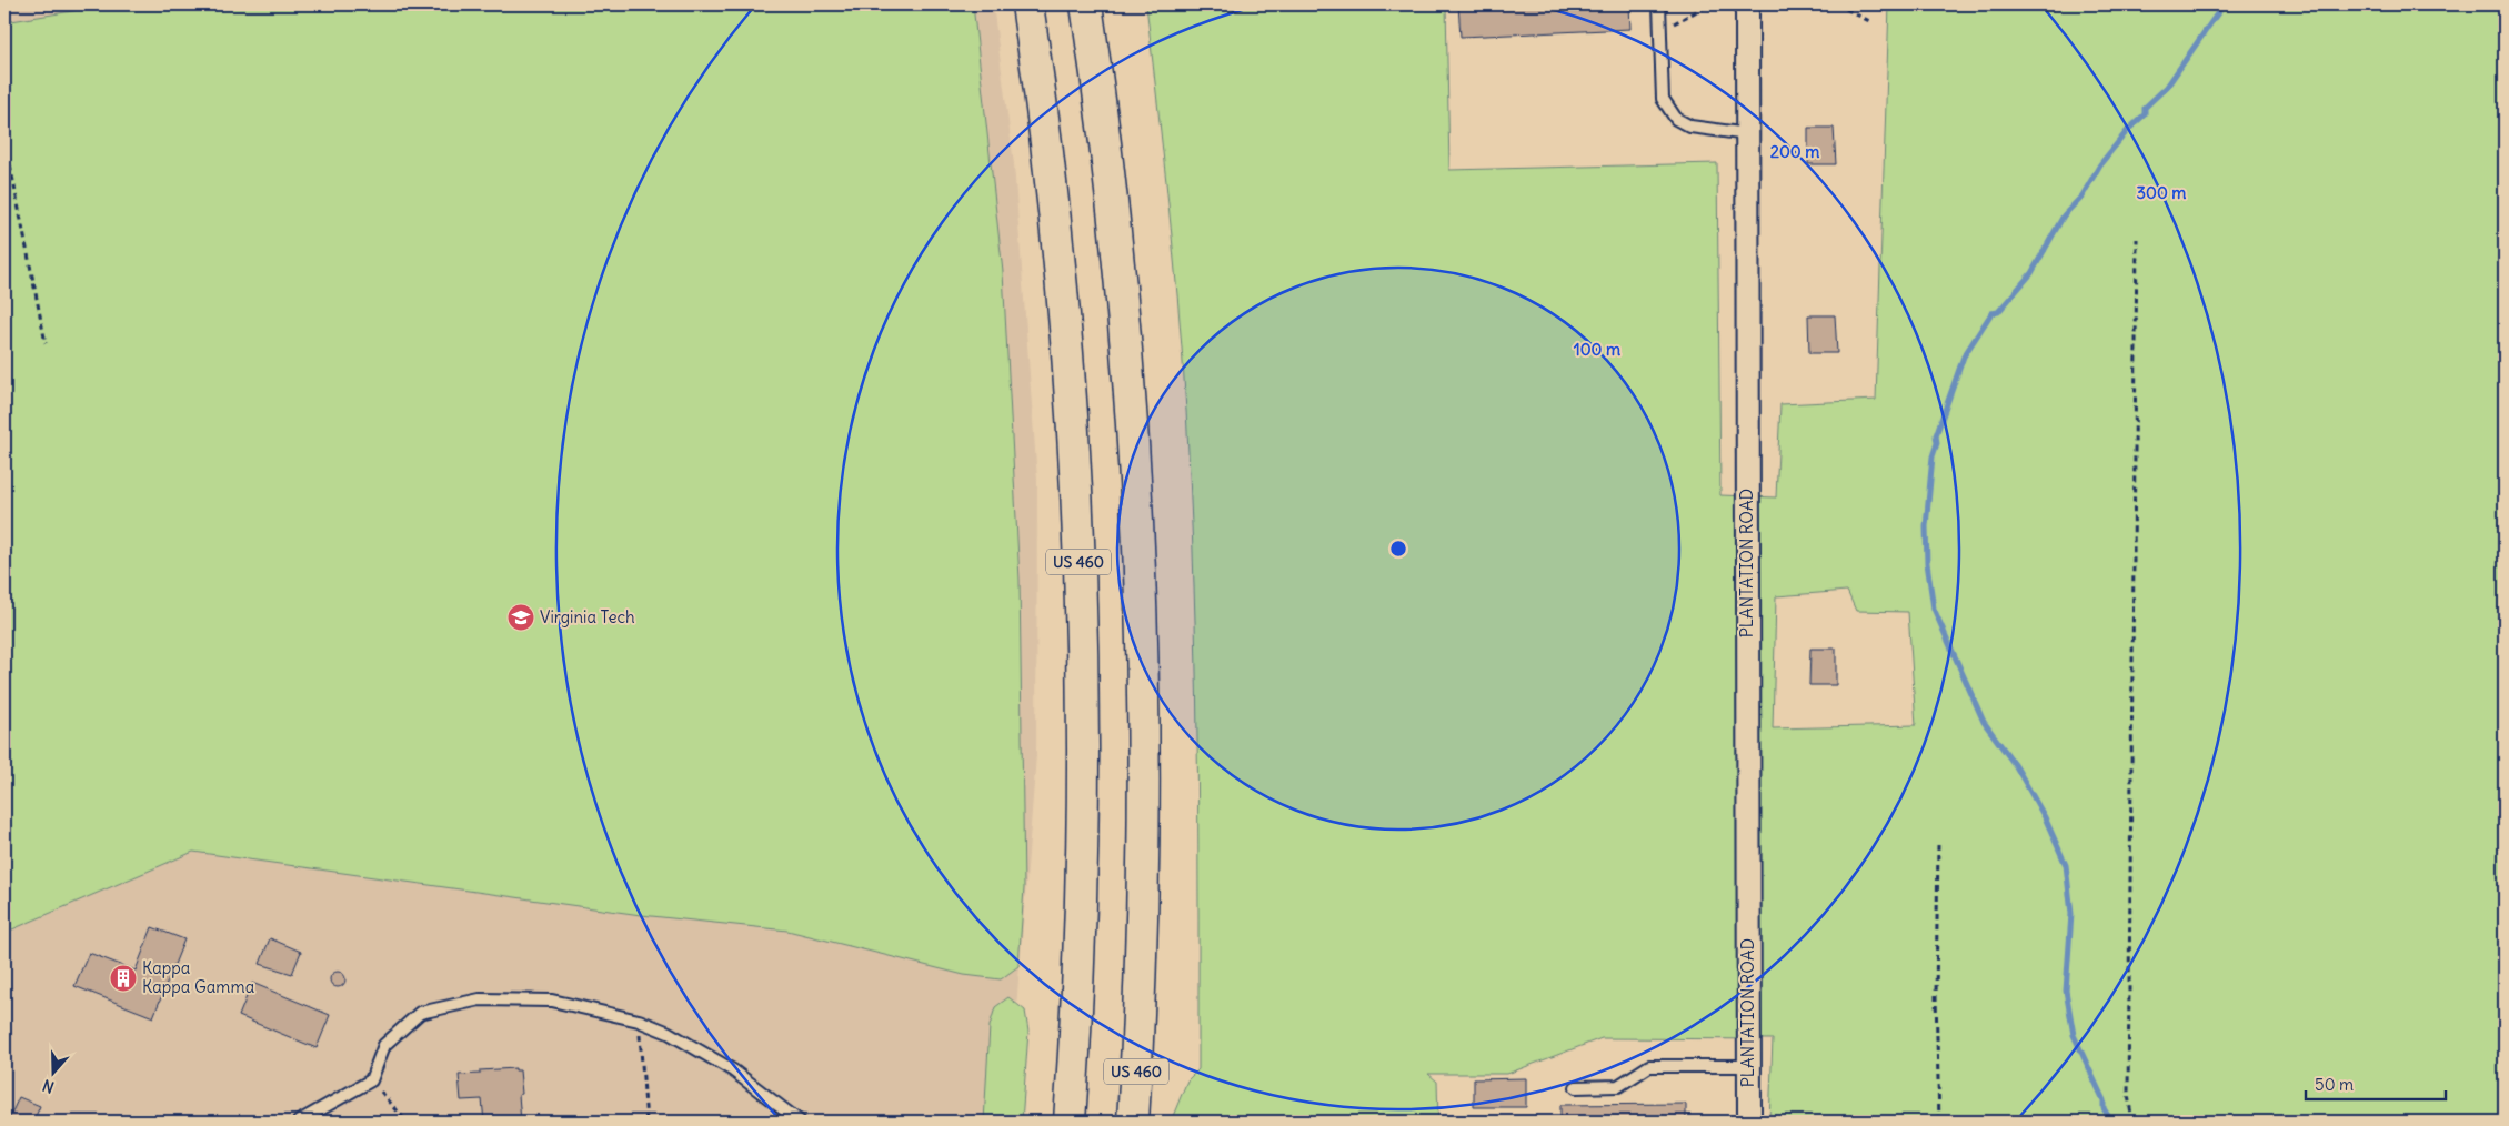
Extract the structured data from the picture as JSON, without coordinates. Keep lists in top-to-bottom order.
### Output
{
  "streets": {
    "highway": ["US 460"],
    "street": ["PLANTATION ROAD"]
  },
  "places": {
    "school or university": ["Virginia Tech"],
    "building": ["Kappa Kappa Gamma"]
  },
  "scale_bar": "50 m",
  "north": "bottom",
  "rings": ["200 m", "300 m", "100 m"]
}
